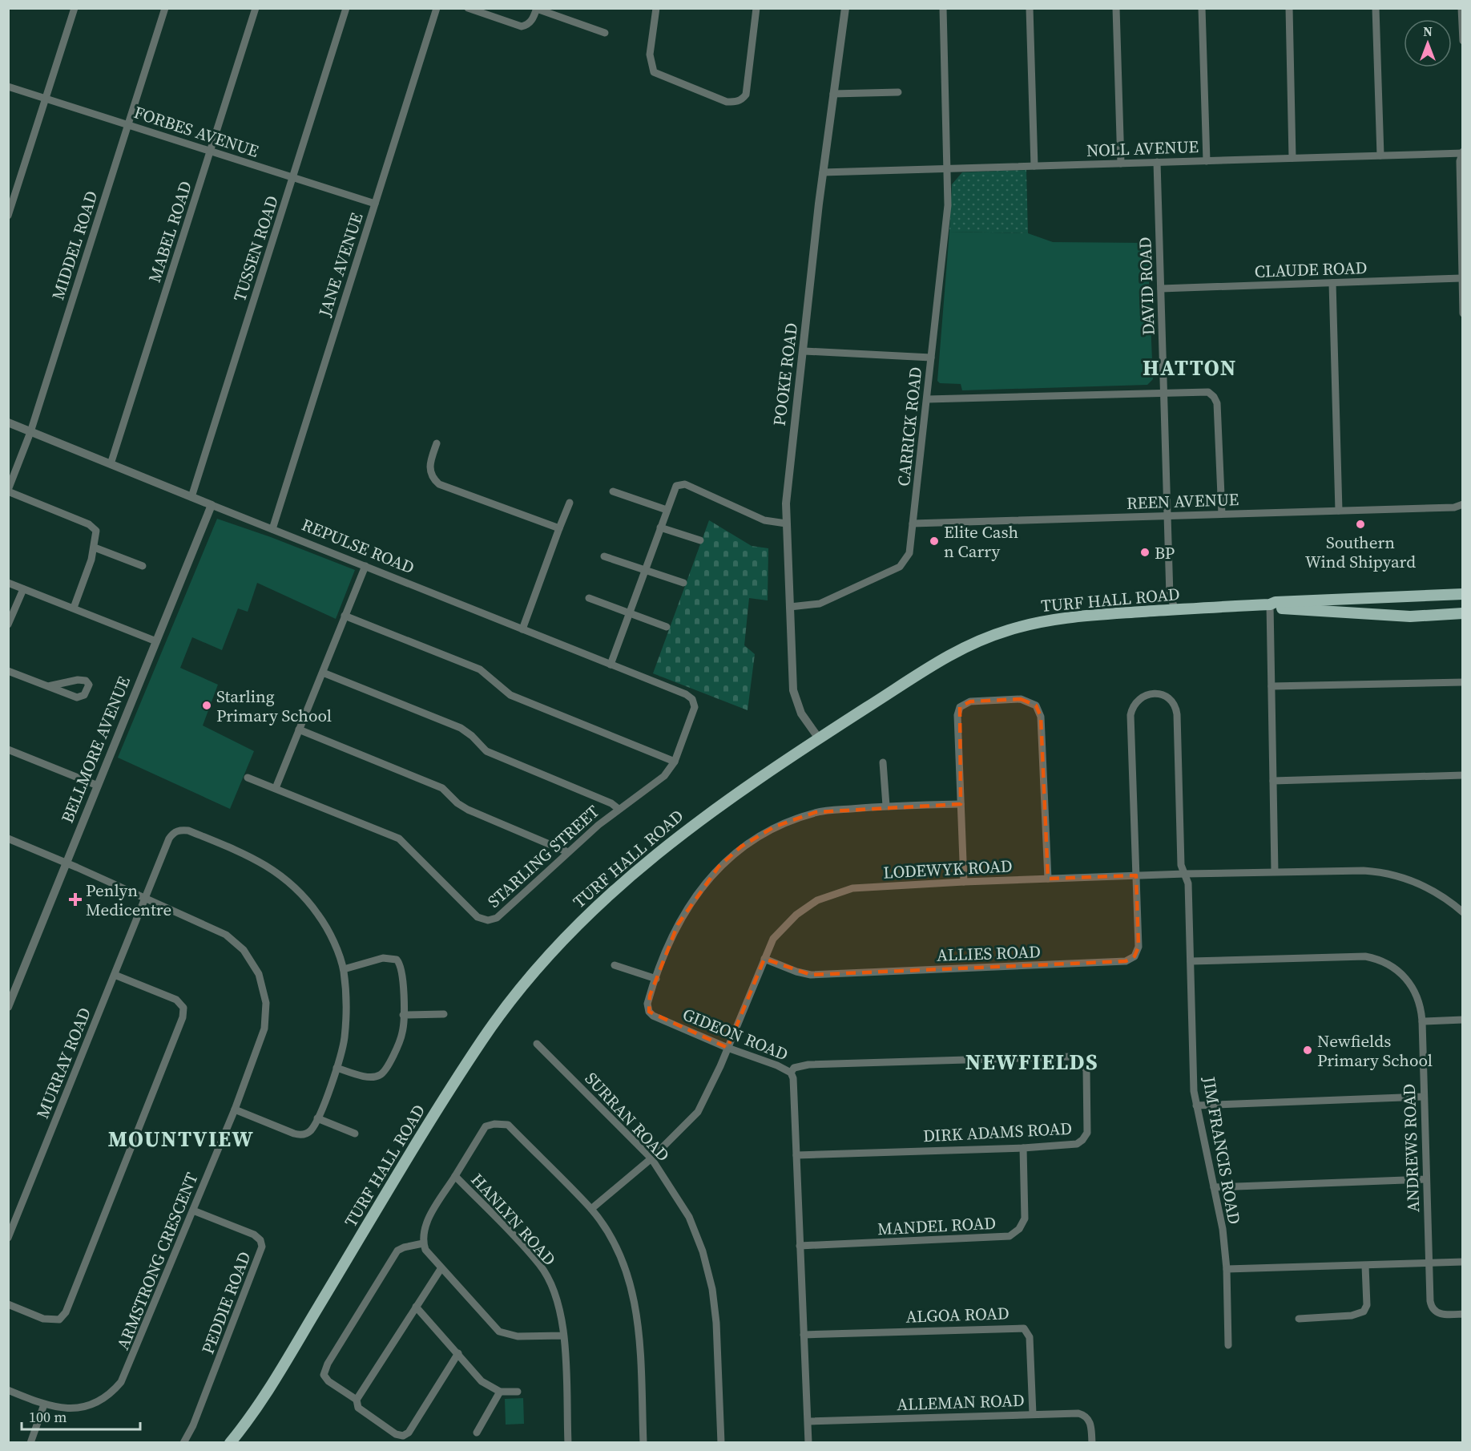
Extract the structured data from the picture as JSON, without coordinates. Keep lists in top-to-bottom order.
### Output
{
  "streets": {
    "main road": ["TURF HALL ROAD"],
    "street": [
      "FORBES AVENUE",
      "NOLL AVENUE",
      "MABEL ROAD",
      "MIDDEL ROAD",
      "TUSSEN ROAD",
      "JANE AVENUE",
      "CLAUDE ROAD",
      "DAVID ROAD",
      "POOKE ROAD",
      "CARRICK ROAD",
      "REEN AVENUE",
      "REPULSE ROAD",
      "BELLMORE AVENUE",
      "STARLING STREET",
      "LODEWYK ROAD",
      "ALLIES ROAD",
      "GIDEON ROAD",
      "MURRAY ROAD",
      "SURRAN ROAD",
      "DIRK ADAMS ROAD",
      "ANDREWS ROAD",
      "JIM FRANCIS ROAD",
      "HANLYN ROAD",
      "MANDEL ROAD",
      "ARMSTRONG CRESCENT",
      "PEDDIE ROAD",
      "ALGOA ROAD",
      "ALLEMAN ROAD"
    ]
  },
  "crossings": [
    ["FORBES AVENUE", "MABEL ROAD"],
    ["FORBES AVENUE", "MIDDEL ROAD"],
    ["FORBES AVENUE", "TUSSEN ROAD"],
    ["FORBES AVENUE", "JANE AVENUE"],
    ["NOLL AVENUE", "DAVID ROAD"],
    ["NOLL AVENUE", "POOKE ROAD"],
    ["NOLL AVENUE", "CARRICK ROAD"],
    ["MABEL ROAD", "REPULSE ROAD"],
    ["MIDDEL ROAD", "REPULSE ROAD"],
    ["TUSSEN ROAD", "REPULSE ROAD"],
    ["JANE AVENUE", "REPULSE ROAD"],
    ["CLAUDE ROAD", "DAVID ROAD"],
    ["DAVID ROAD", "REEN AVENUE"],
    ["DAVID ROAD", "TURF HALL ROAD"],
    ["POOKE ROAD", "CARRICK ROAD"],
    ["POOKE ROAD", "TURF HALL ROAD"],
    ["CARRICK ROAD", "REEN AVENUE"],
    ["REPULSE ROAD", "BELLMORE AVENUE"],
    ["REPULSE ROAD", "STARLING STREET"],
    ["BELLMORE AVENUE", "ARMSTRONG CRESCENT"],
    ["LODEWYK ROAD", "ALLIES ROAD"],
    ["LODEWYK ROAD", "GIDEON ROAD"],
    ["LODEWYK ROAD", "SURRAN ROAD"],
    ["LODEWYK ROAD", "JIM FRANCIS ROAD"],
    ["ALLIES ROAD", "JIM FRANCIS ROAD"],
    ["GIDEON ROAD", "DIRK ADAMS ROAD"],
    ["GIDEON ROAD", "MANDEL ROAD"],
    ["GIDEON ROAD", "ALGOA ROAD"],
    ["GIDEON ROAD", "ALLEMAN ROAD"],
    ["MURRAY ROAD", "ARMSTRONG CRESCENT"],
    ["DIRK ADAMS ROAD", "MANDEL ROAD"],
    ["ANDREWS ROAD", "JIM FRANCIS ROAD"],
    ["ARMSTRONG CRESCENT", "PEDDIE ROAD"],
    ["ALGOA ROAD", "ALLEMAN ROAD"]
  ],
  "districts": ["HATTON", "NEWFIELDS", "MOUNTVIEW"],
  "places": {
    "other": [
      "Southern Wind Shipyard",
      "Elite Cash n Carry",
      "BP",
      "Starling Primary School",
      "Newfields Primary School"
    ],
    "health": ["Penlyn Medicentre"]
  },
  "scale_bar": "100 m",
  "north": "top"
}
